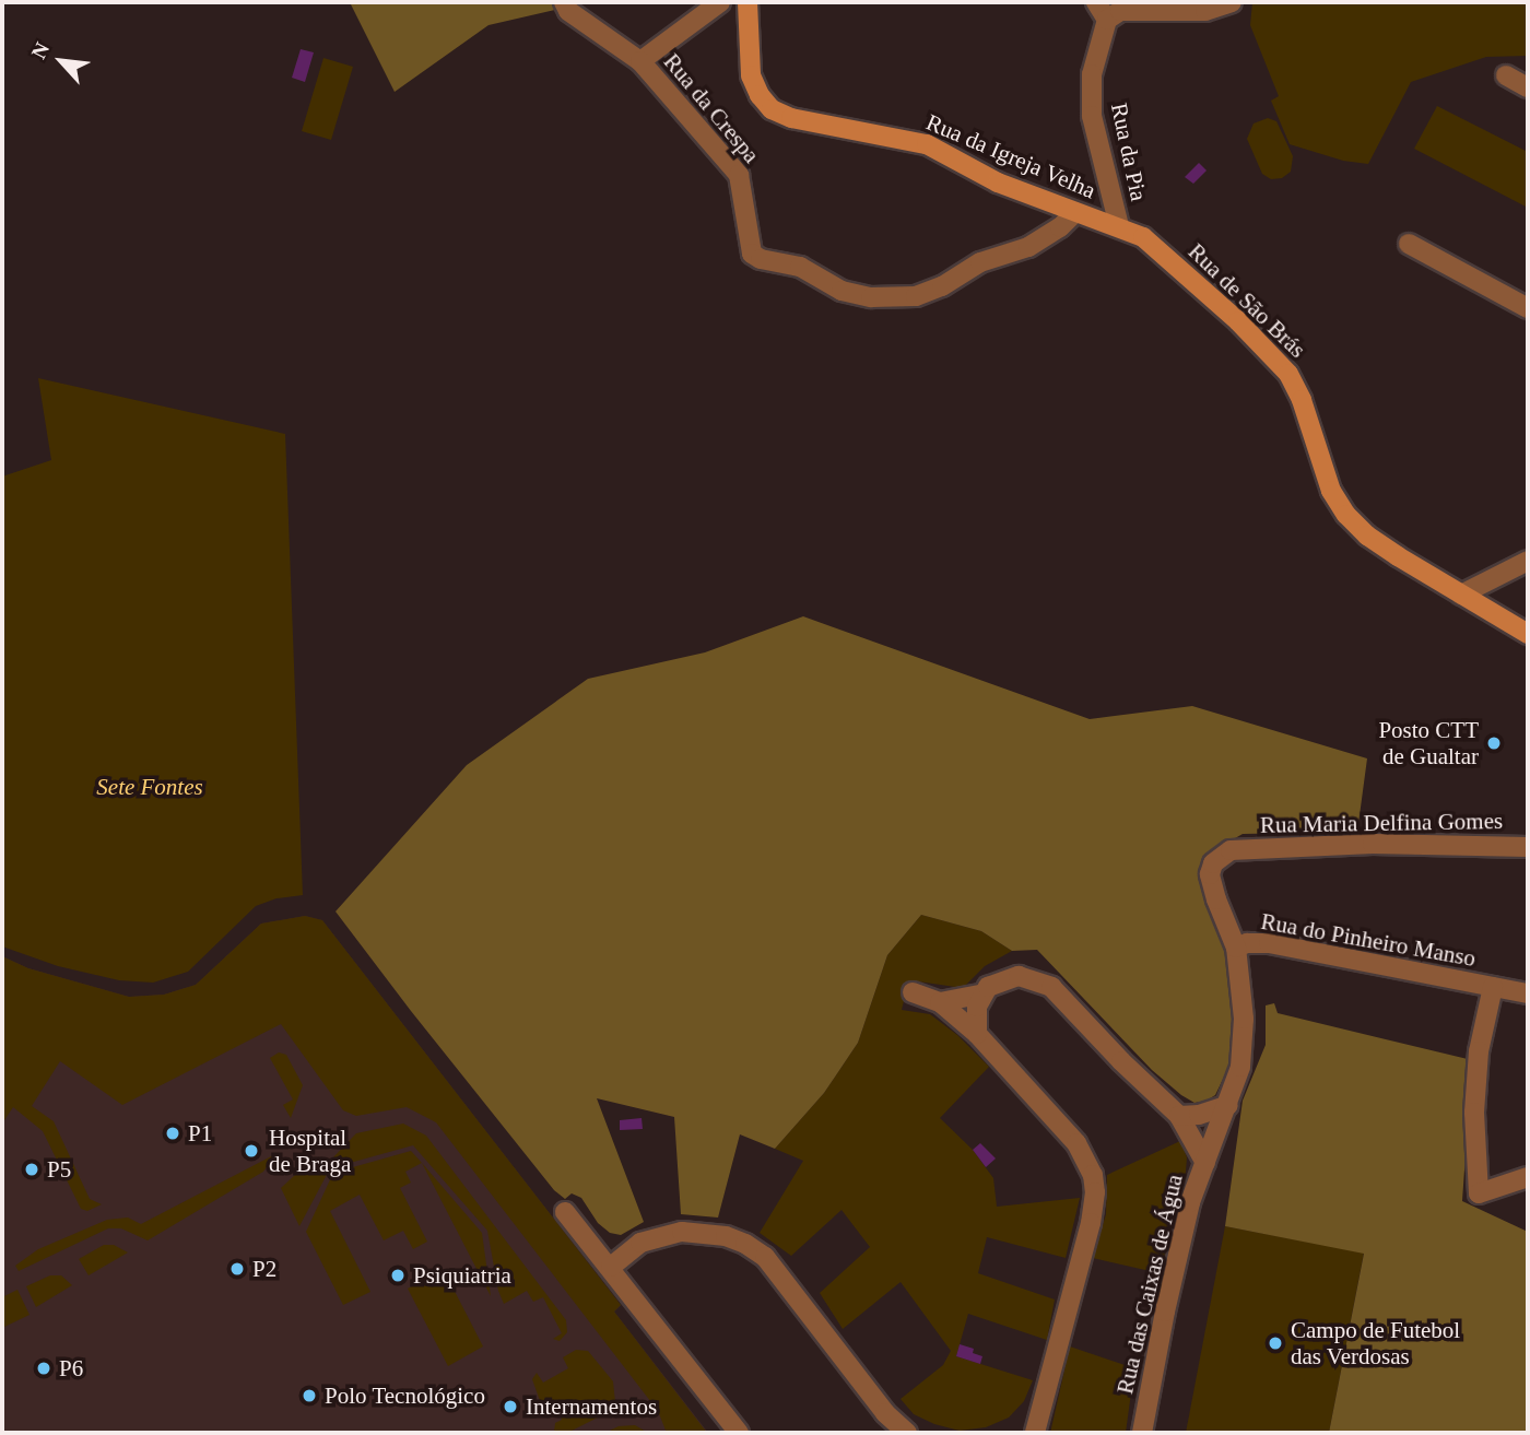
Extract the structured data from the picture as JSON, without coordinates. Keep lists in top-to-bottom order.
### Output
{
  "streets": {
    "street": [
      "Rua da Crespa",
      "Rua da Pia",
      "Rua da Igreja Velha",
      "Rua de São Brás",
      "Rua Maria Delfina Gomes",
      "Rua do Pinheiro Manso",
      "Rua das Caixas de Água"
    ]
  },
  "crossings": [
    ["Rua da Crespa", "Rua da Igreja Velha"],
    ["Rua da Pia", "Rua da Igreja Velha"],
    ["Rua da Pia", "Rua de São Brás"],
    ["Rua da Igreja Velha", "Rua de São Brás"],
    ["Rua Maria Delfina Gomes", "Rua do Pinheiro Manso"],
    ["Rua Maria Delfina Gomes", "Rua das Caixas de Água"]
  ],
  "parks": ["Sete Fontes"],
  "places": [
    "Posto CTT de Gualtar",
    "P1",
    "Hospital de Braga",
    "P5",
    "P2",
    "Psiquiatria",
    "Campo de Futebol das Verdosas",
    "P6",
    "Polo Tecnológico",
    "Internamentos"
  ],
  "north": "top left"
}
